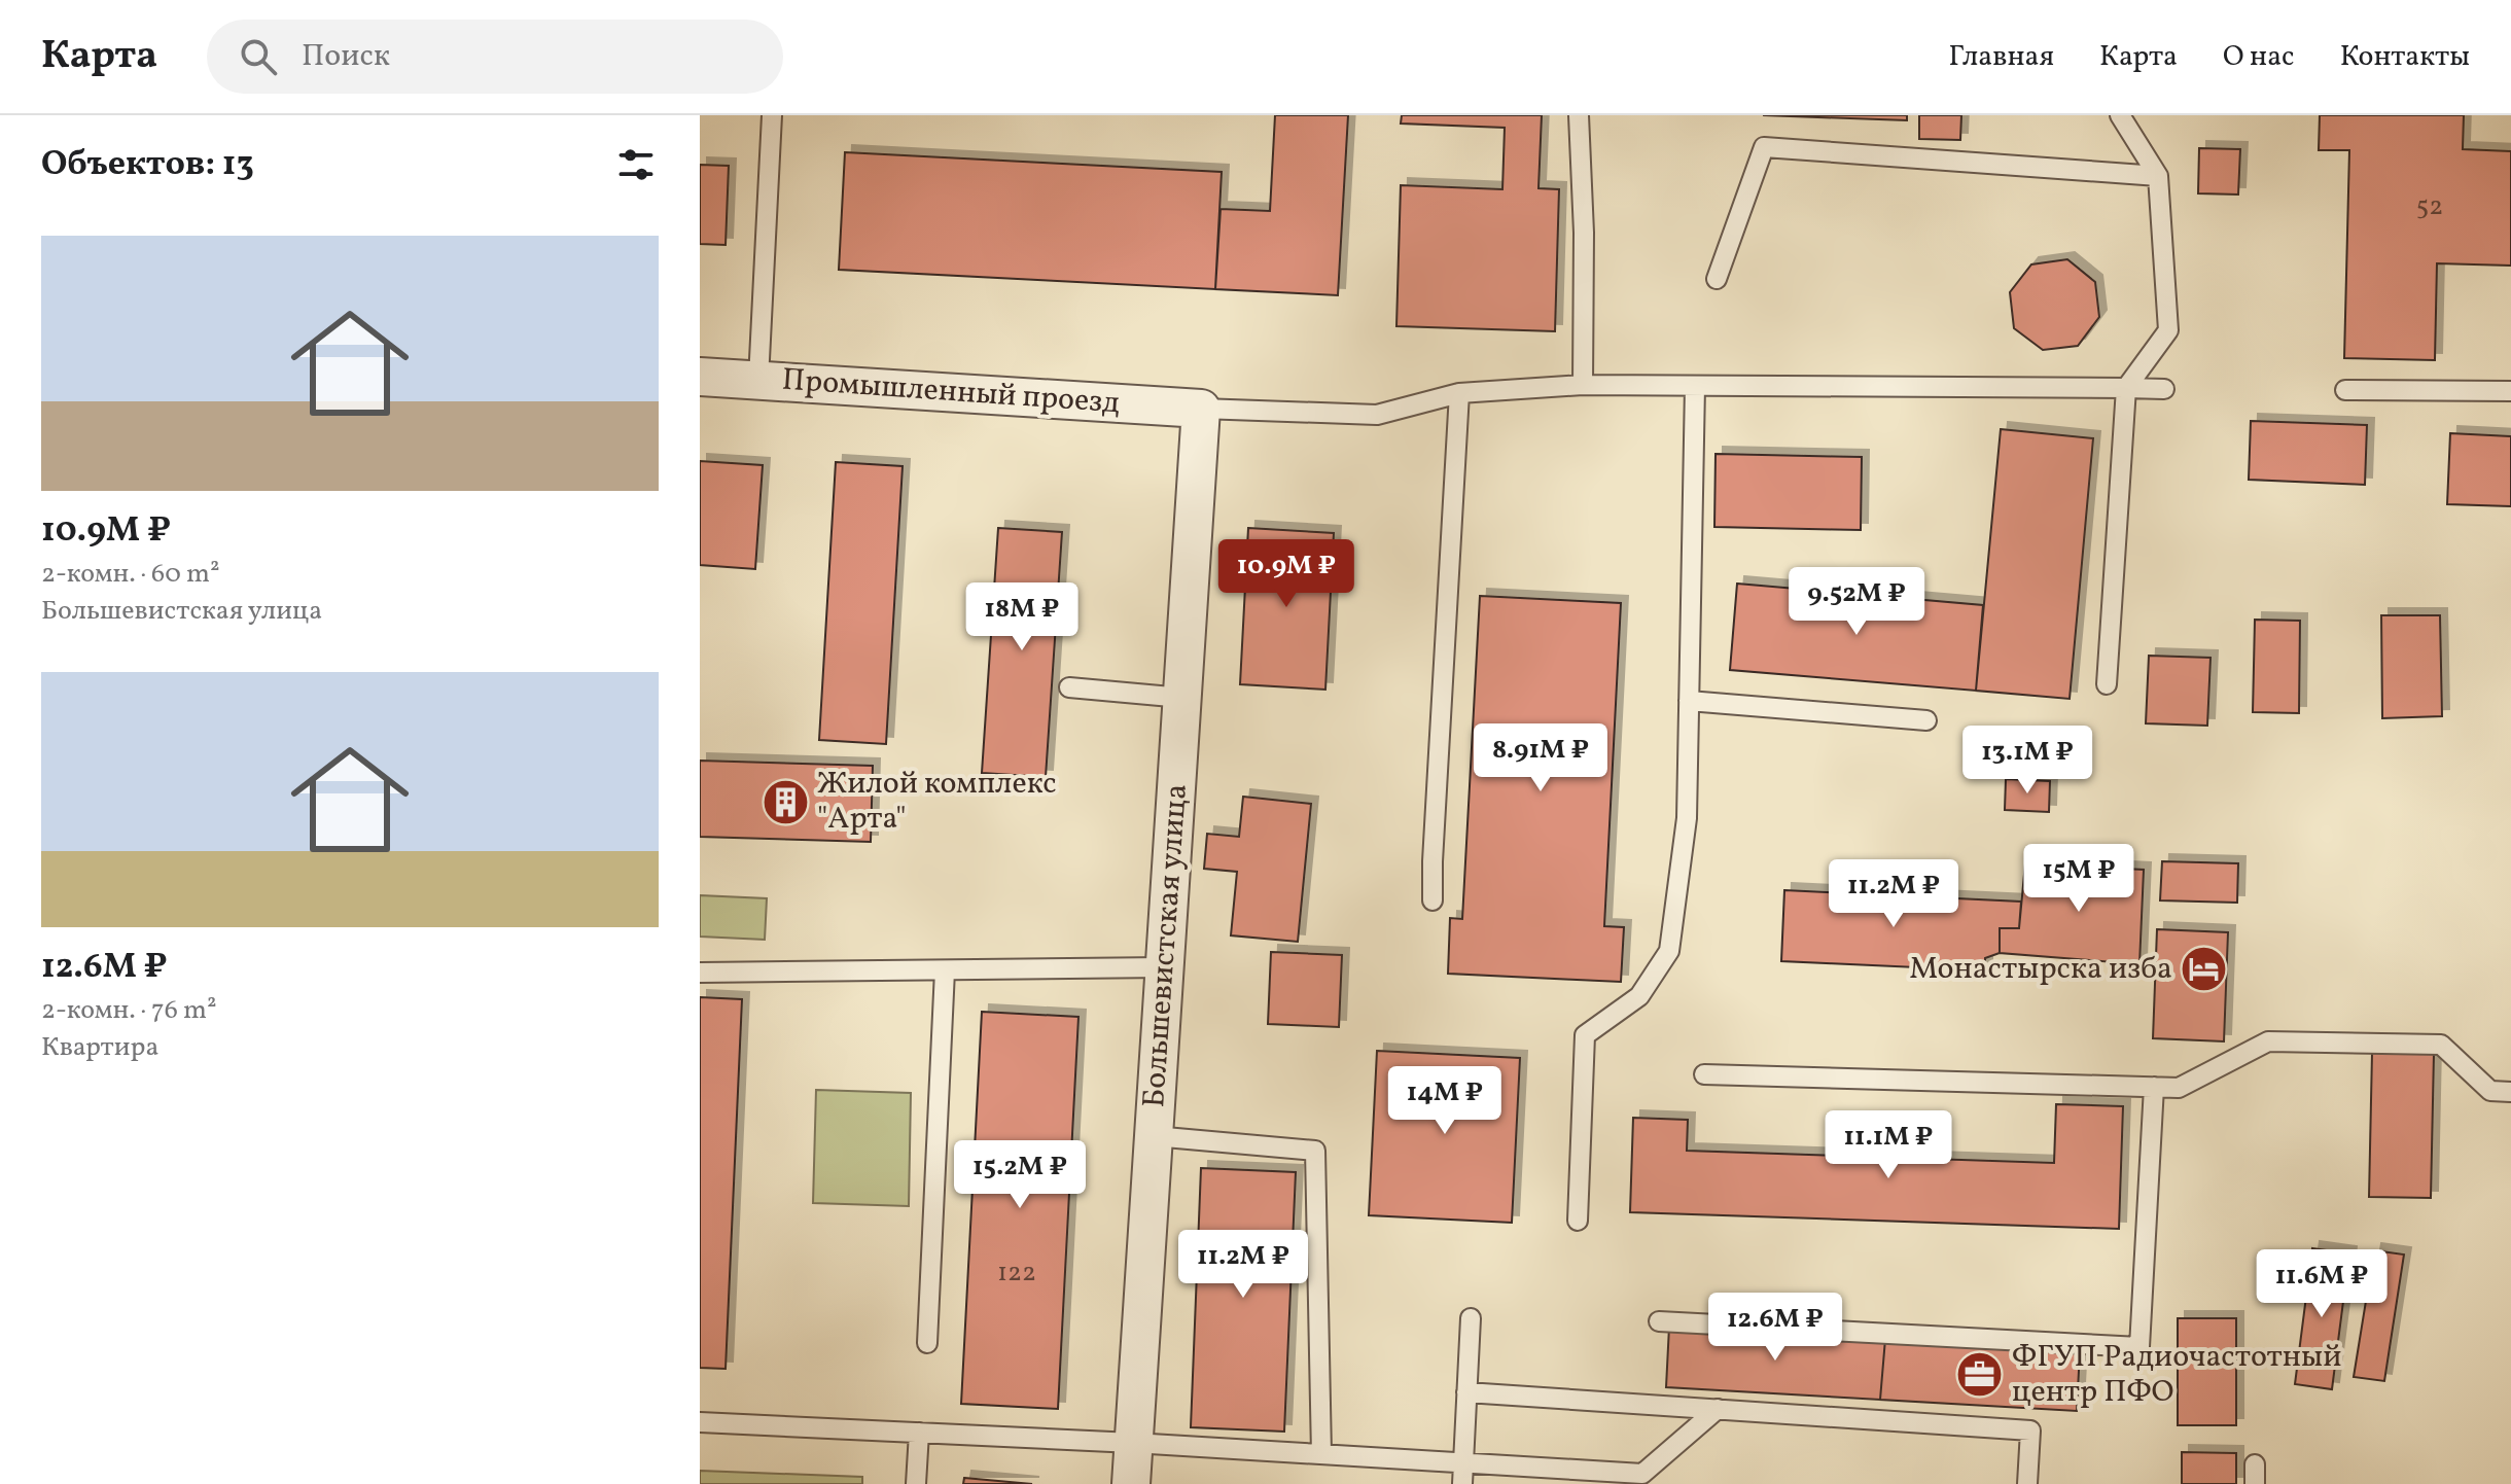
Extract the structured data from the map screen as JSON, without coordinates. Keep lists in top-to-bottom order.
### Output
{
  "streets": {
    "street": ["Промышленный проезд", "Большевистская улица"]
  },
  "crossings": [
    ["Промышленный проезд", "Большевистская улица"]
  ],
  "places": {
    "building": ["Жилой комплекс \"Арта\""],
    "hotel": ["Монастырска изба"],
    "office": ["ФГУП Радиочастотный центр ПФО"]
  },
  "house_numbers": ["52", "122"],
  "page": {
    "header": "Карта",
    "search": "Поиск",
    "nav": [
      "Главная",
      "Карта",
      "О нас",
      "Контакты"
    ],
    "heading": "Объектов: 13",
    "list": [
      {
        "name": "10.9M ₽",
        "note": "2-комн. · 60 m² · Большевистская улица"
      },
      {
        "name": "12.6M ₽",
        "note": "2-комн. · 76 m² · Квартира"
      }
    ],
    "price": [
      "10.9M ₽",
      "9.52M ₽",
      "18M ₽",
      "8.91M ₽",
      "13.1M ₽",
      "15M ₽",
      "11.2M ₽",
      "14M ₽",
      "11.1M ₽",
      "15.2M ₽",
      "11.2M ₽",
      "11.6M ₽",
      "12.6M ₽"
    ]
  }
}
